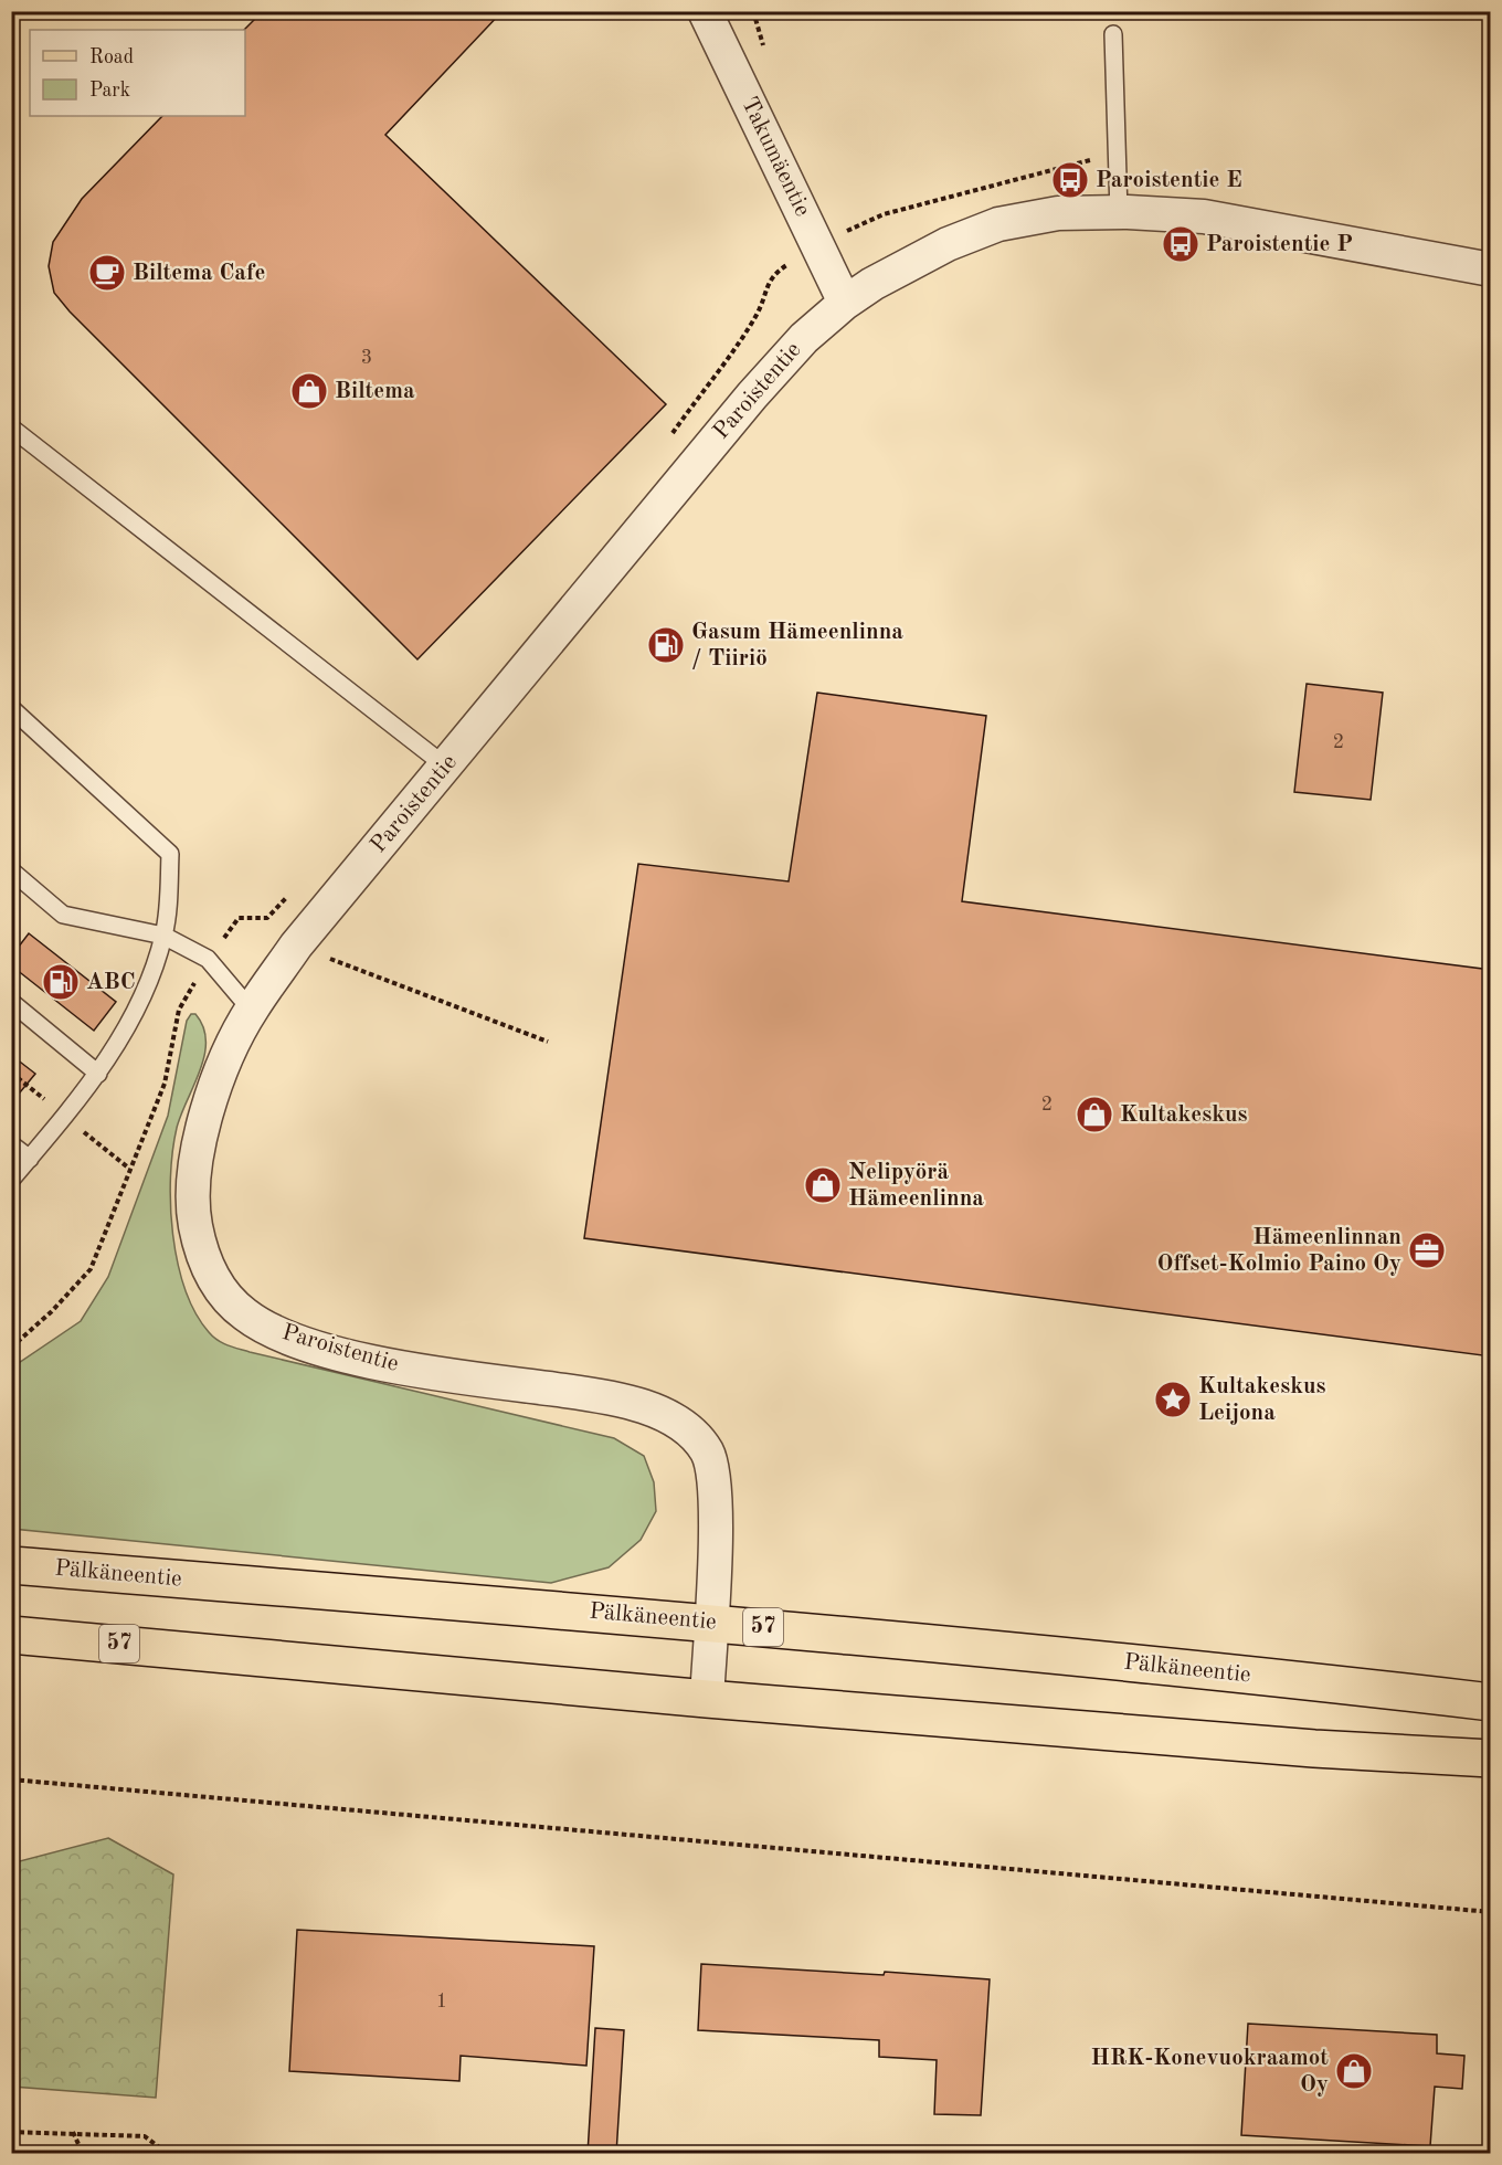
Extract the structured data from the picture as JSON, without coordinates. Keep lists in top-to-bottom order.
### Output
{
  "streets": {
    "main road": ["Pälkäneentie", "57"],
    "street": ["Takumäentie", "Paroistentie"]
  },
  "crossings": [
    ["Takumäentie", "Paroistentie"],
    ["Paroistentie", "Pälkäneentie"],
    ["Paroistentie", "57"]
  ],
  "places": {
    "bus stop": ["Paroistentie E", "Paroistentie P"],
    "cafe": ["Biltema Cafe"],
    "shop": [
      "Biltema",
      "Kultakeskus",
      "Nelipyörä Hämeenlinna",
      "HRK-Konevuokraamot Oy"
    ],
    "fuel station": ["Gasum Hämeenlinna / Tiiriö", "ABC"],
    "office": ["Hämeenlinnan Offset-Kolmio Paino Oy"],
    "place": ["Kultakeskus Leijona"]
  },
  "house_numbers": [
    "3",
    "2",
    "2",
    "1"
  ],
  "legend": ["Road", "Park"]
}
